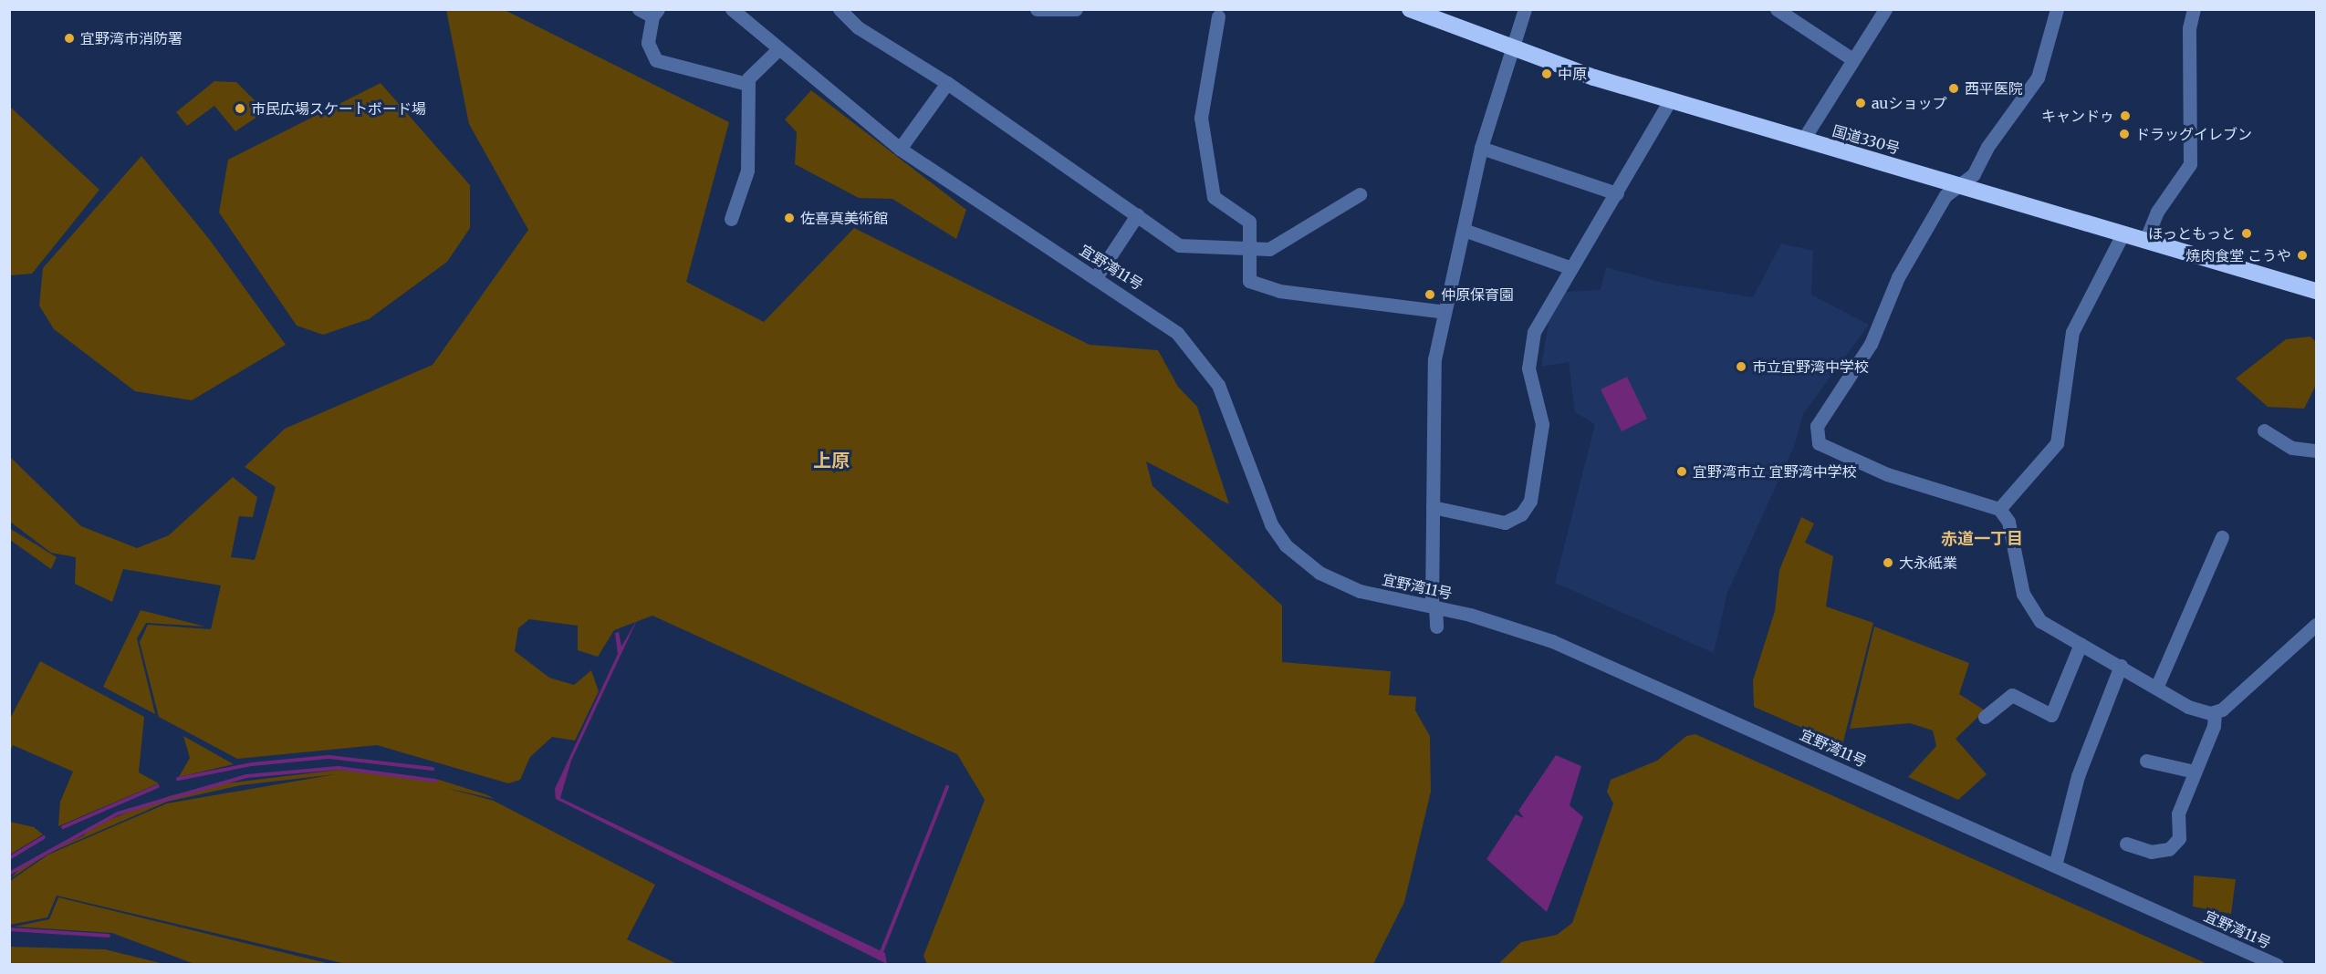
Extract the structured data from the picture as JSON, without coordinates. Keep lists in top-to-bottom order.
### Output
{
  "streets": {
    "highway": ["国道330号"],
    "street": ["宜野湾11号"]
  },
  "districts": ["上原", "赤道一丁目"],
  "places": [
    "宜野湾市消防署",
    "中原",
    "西平医院",
    "auショップ",
    "市民広場スケートボード場",
    "キャンドゥ",
    "ドラッグイレブン",
    "佐喜真美術館",
    "ほっともっと",
    "焼肉食堂 こうや",
    "仲原保育園",
    "市立宜野湾中学校",
    "宜野湾市立 宜野湾中学校",
    "大永紙業"
  ]
}
